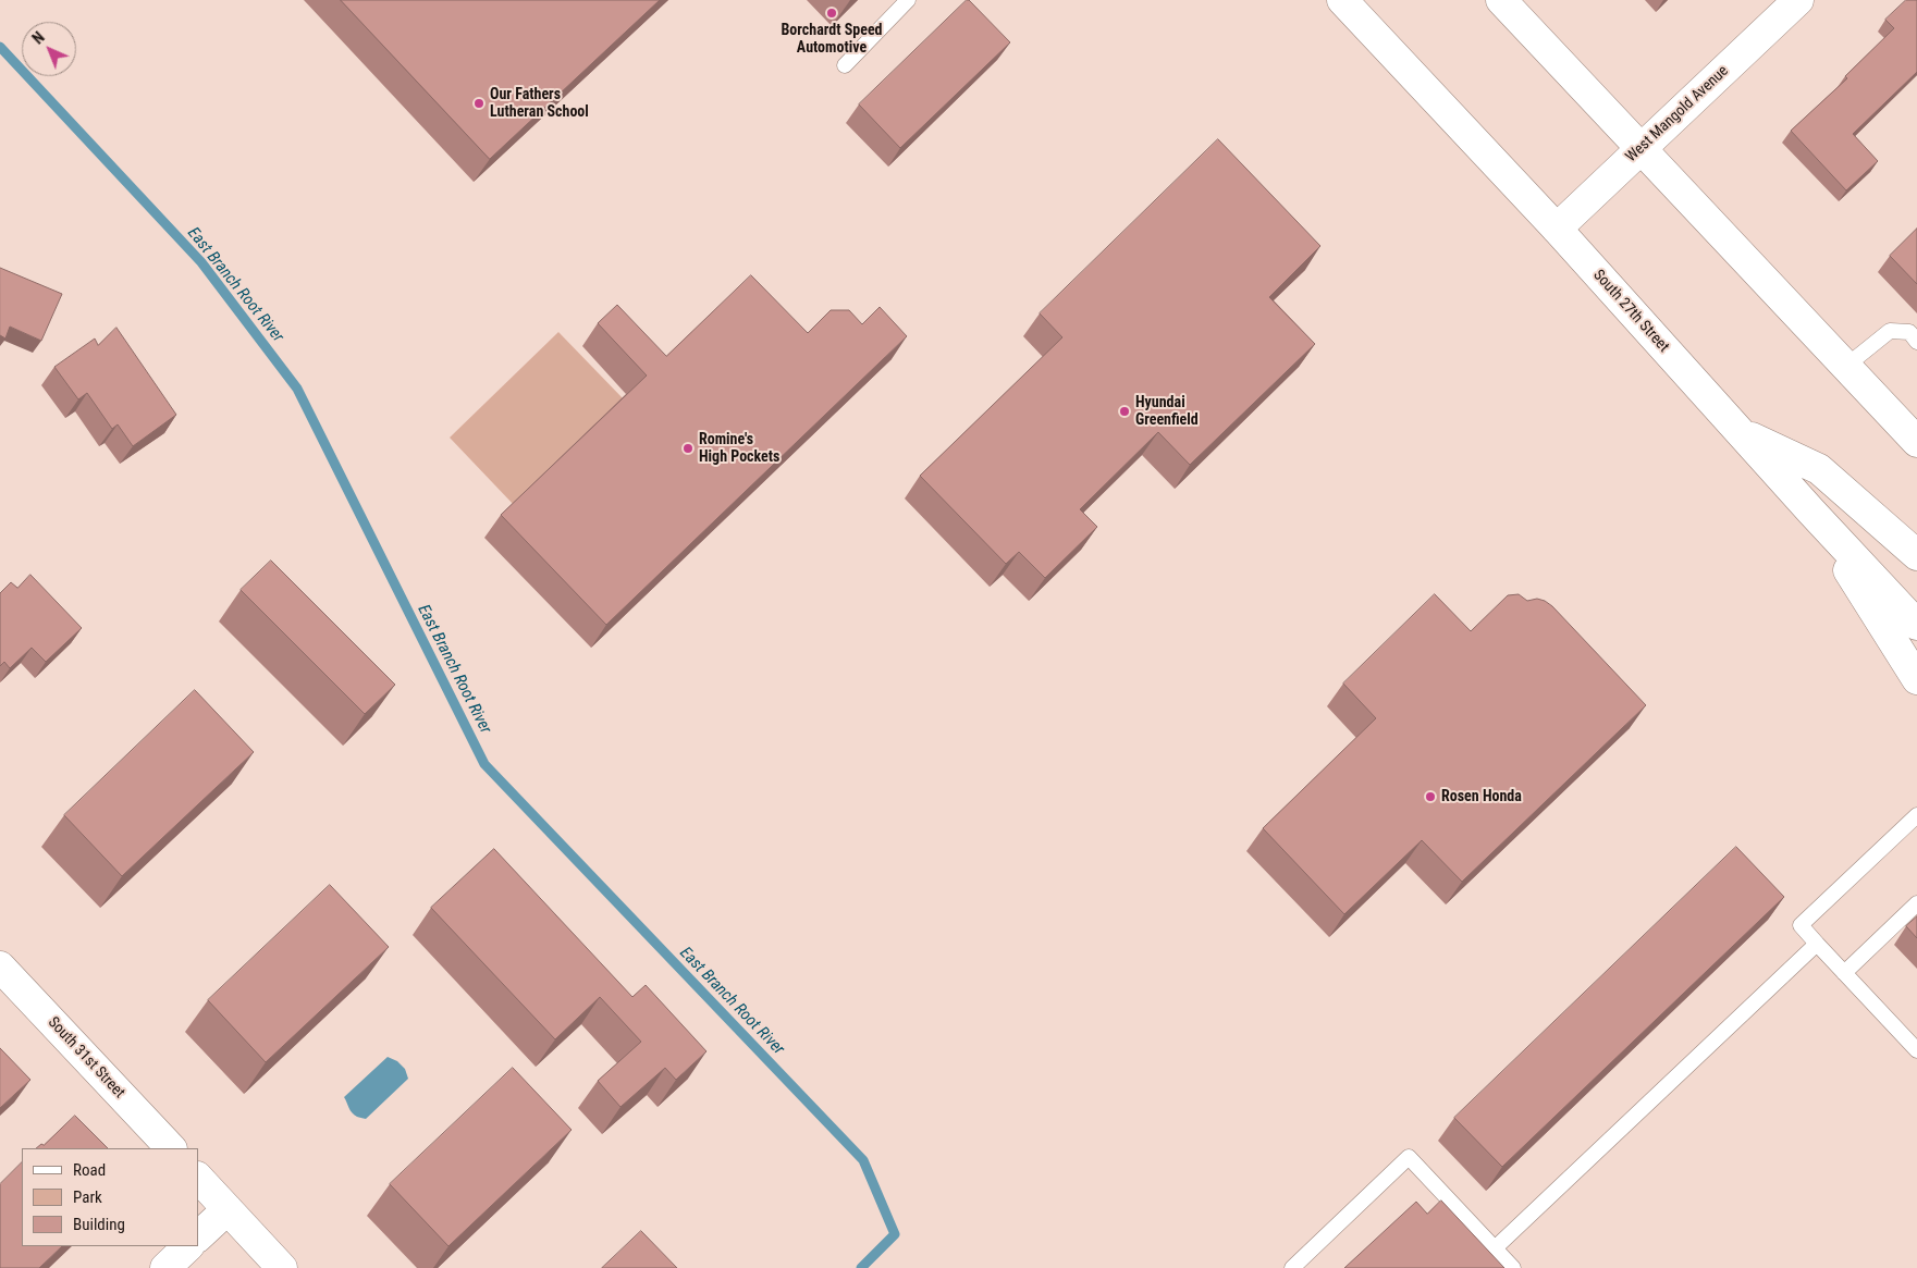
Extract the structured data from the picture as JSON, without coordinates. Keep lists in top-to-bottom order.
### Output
{
  "streets": {
    "main road": ["West Mangold Avenue", "South 27th Street", "South 31st Street"]
  },
  "crossings": [
    ["West Mangold Avenue", "South 27th Street"]
  ],
  "water": ["East Branch Root River"],
  "places": [
    "Borchardt Speed Automotive",
    "Our Fathers Lutheran School",
    "Hyundai Greenfield",
    "Romine's High Pockets",
    "Rosen Honda"
  ],
  "legend": ["Road", "Park", "Building"],
  "north": "top left"
}
